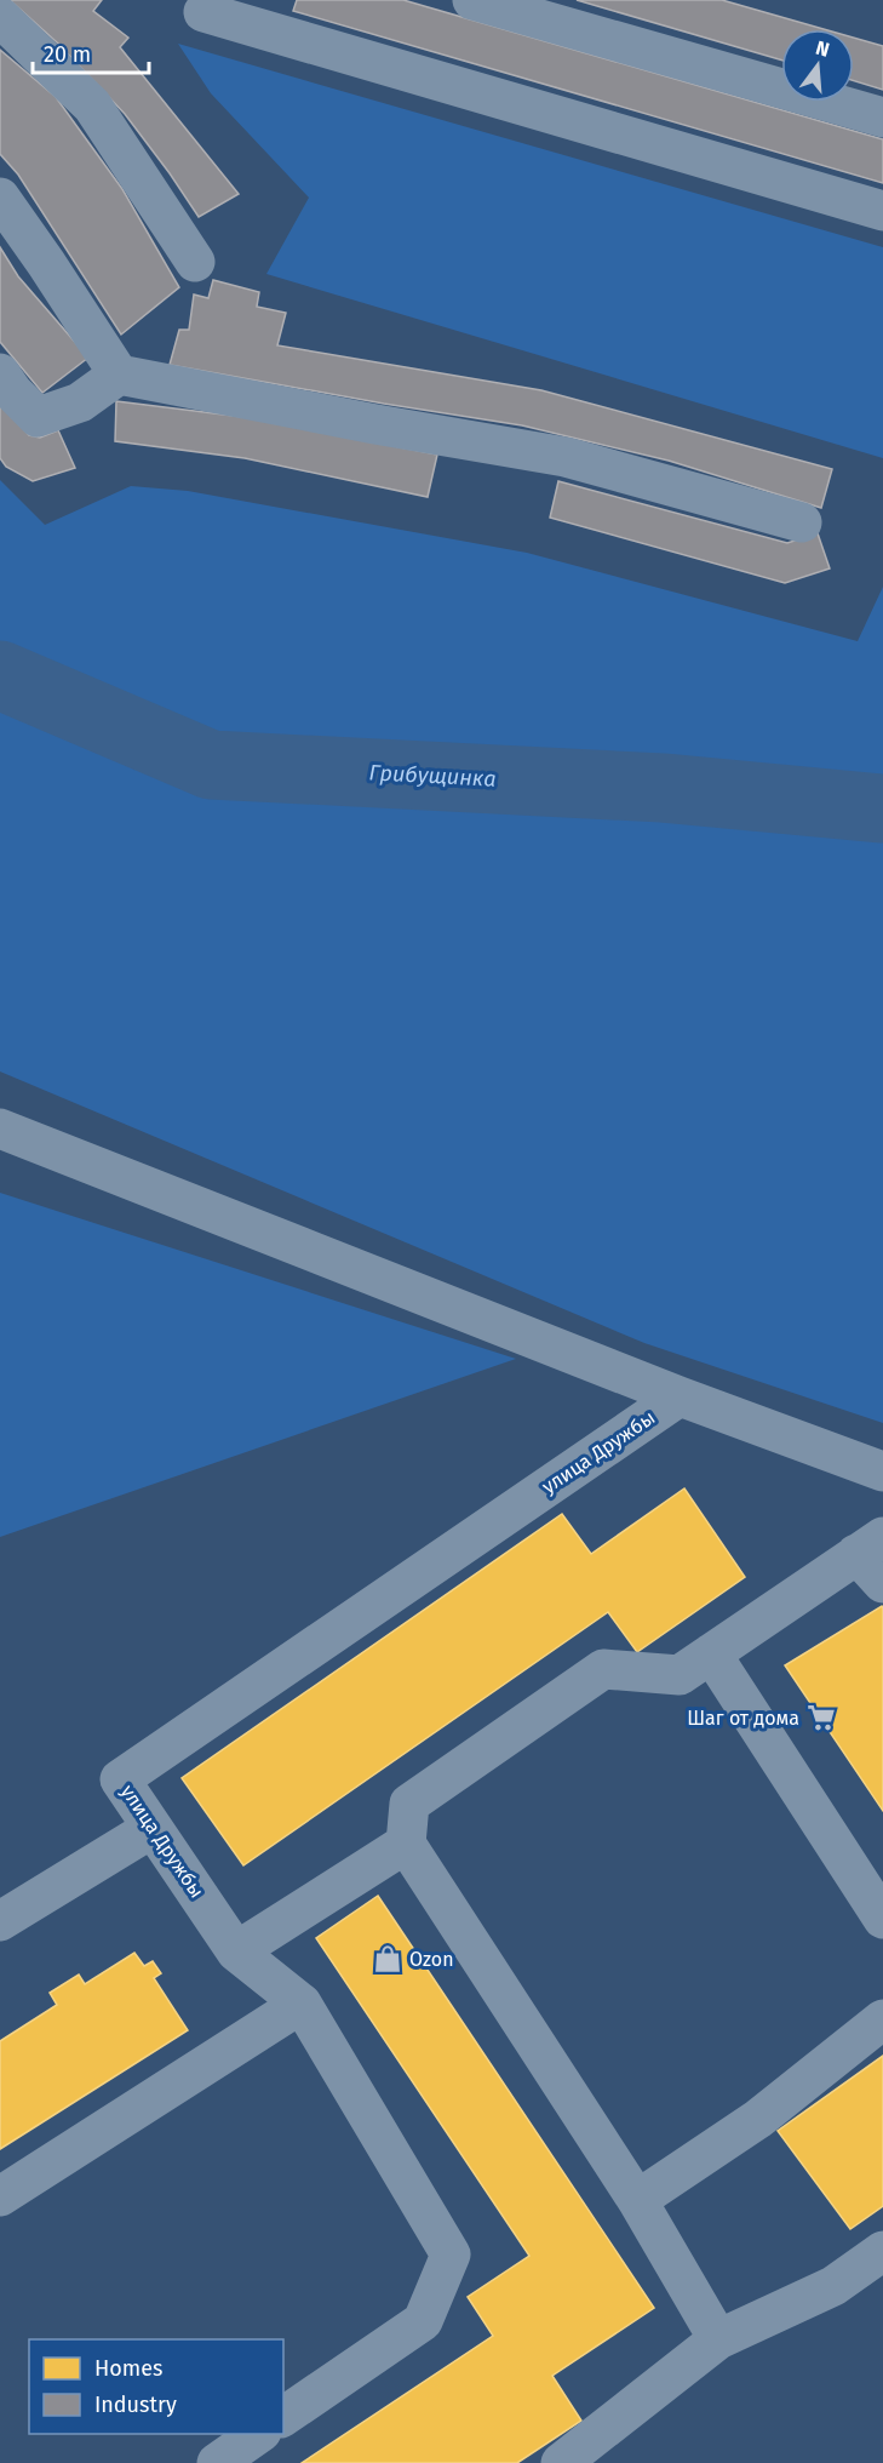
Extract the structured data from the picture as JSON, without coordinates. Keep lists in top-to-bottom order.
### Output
{
  "streets": {
    "street": ["улица Дружбы"]
  },
  "water": ["Грибущинка"],
  "places": {
    "supermarket": ["Шаг от дома"],
    "shop": ["Ozon"]
  },
  "legend": ["Homes", "Industry"],
  "scale_bar": "20 m",
  "north": "top"
}
